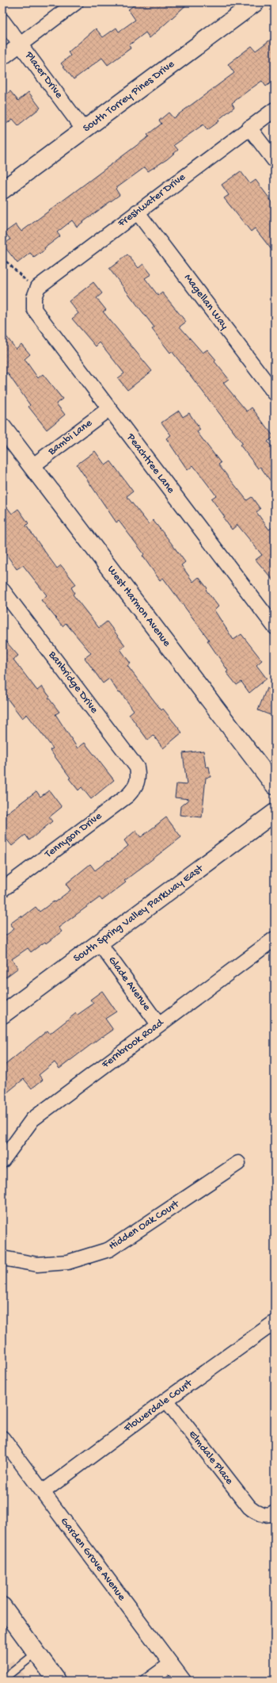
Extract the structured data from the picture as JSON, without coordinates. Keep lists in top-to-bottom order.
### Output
{
  "streets": {
    "street": [
      "Placer Drive",
      "South Torrey Pines Drive",
      "Freshwater Drive",
      "Magellan Way",
      "Bambi Lane",
      "Peachtree Lane",
      "West Harmon Avenue",
      "Banbridge Drive",
      "Tennyson Drive",
      "South Spring Valley Parkway East",
      "Glade Avenue",
      "Fernbrook Road",
      "Hidden Oak Court",
      "Flowerdale Court",
      "Elmdale Place",
      "Garden Grove Avenue"
    ]
  },
  "crossings": [
    ["Placer Drive", "South Torrey Pines Drive"],
    ["Freshwater Drive", "Magellan Way"],
    ["Freshwater Drive", "Peachtree Lane"],
    ["Bambi Lane", "Peachtree Lane"],
    ["Bambi Lane", "West Harmon Avenue"],
    ["Banbridge Drive", "Tennyson Drive"],
    ["South Spring Valley Parkway East", "Glade Avenue"],
    ["Glade Avenue", "Fernbrook Road"],
    ["Flowerdale Court", "Elmdale Place"],
    ["Flowerdale Court", "Garden Grove Avenue"]
  ]
}
